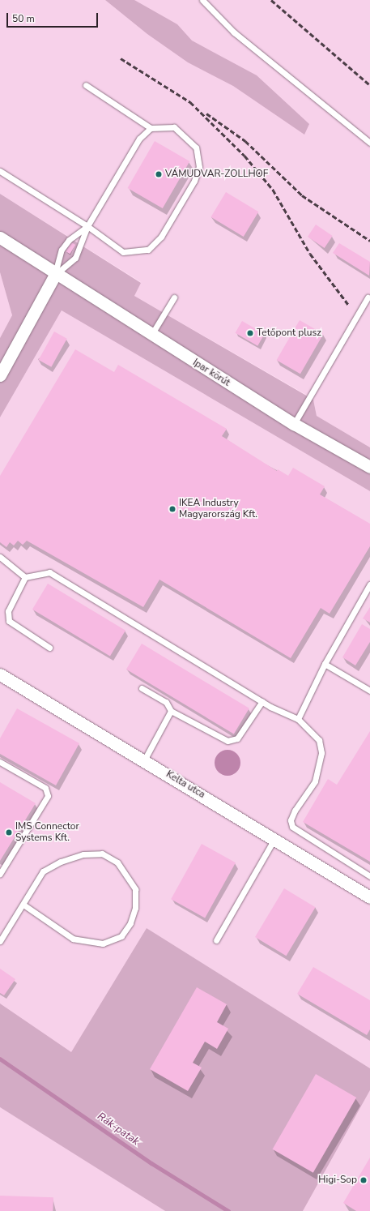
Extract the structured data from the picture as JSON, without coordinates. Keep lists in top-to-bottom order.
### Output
{
  "streets": {
    "street": ["Ipar körút", "Kelta utca"]
  },
  "water": ["Rák-patak"],
  "places": [
    "VÁMUDVAR-ZOLLHOF",
    "Tetőpont plusz",
    "IKEA Industry Magyarország Kft.",
    "IMS Connector Systems Kft.",
    "Higi-Sop"
  ],
  "scale_bar": "50 m"
}
